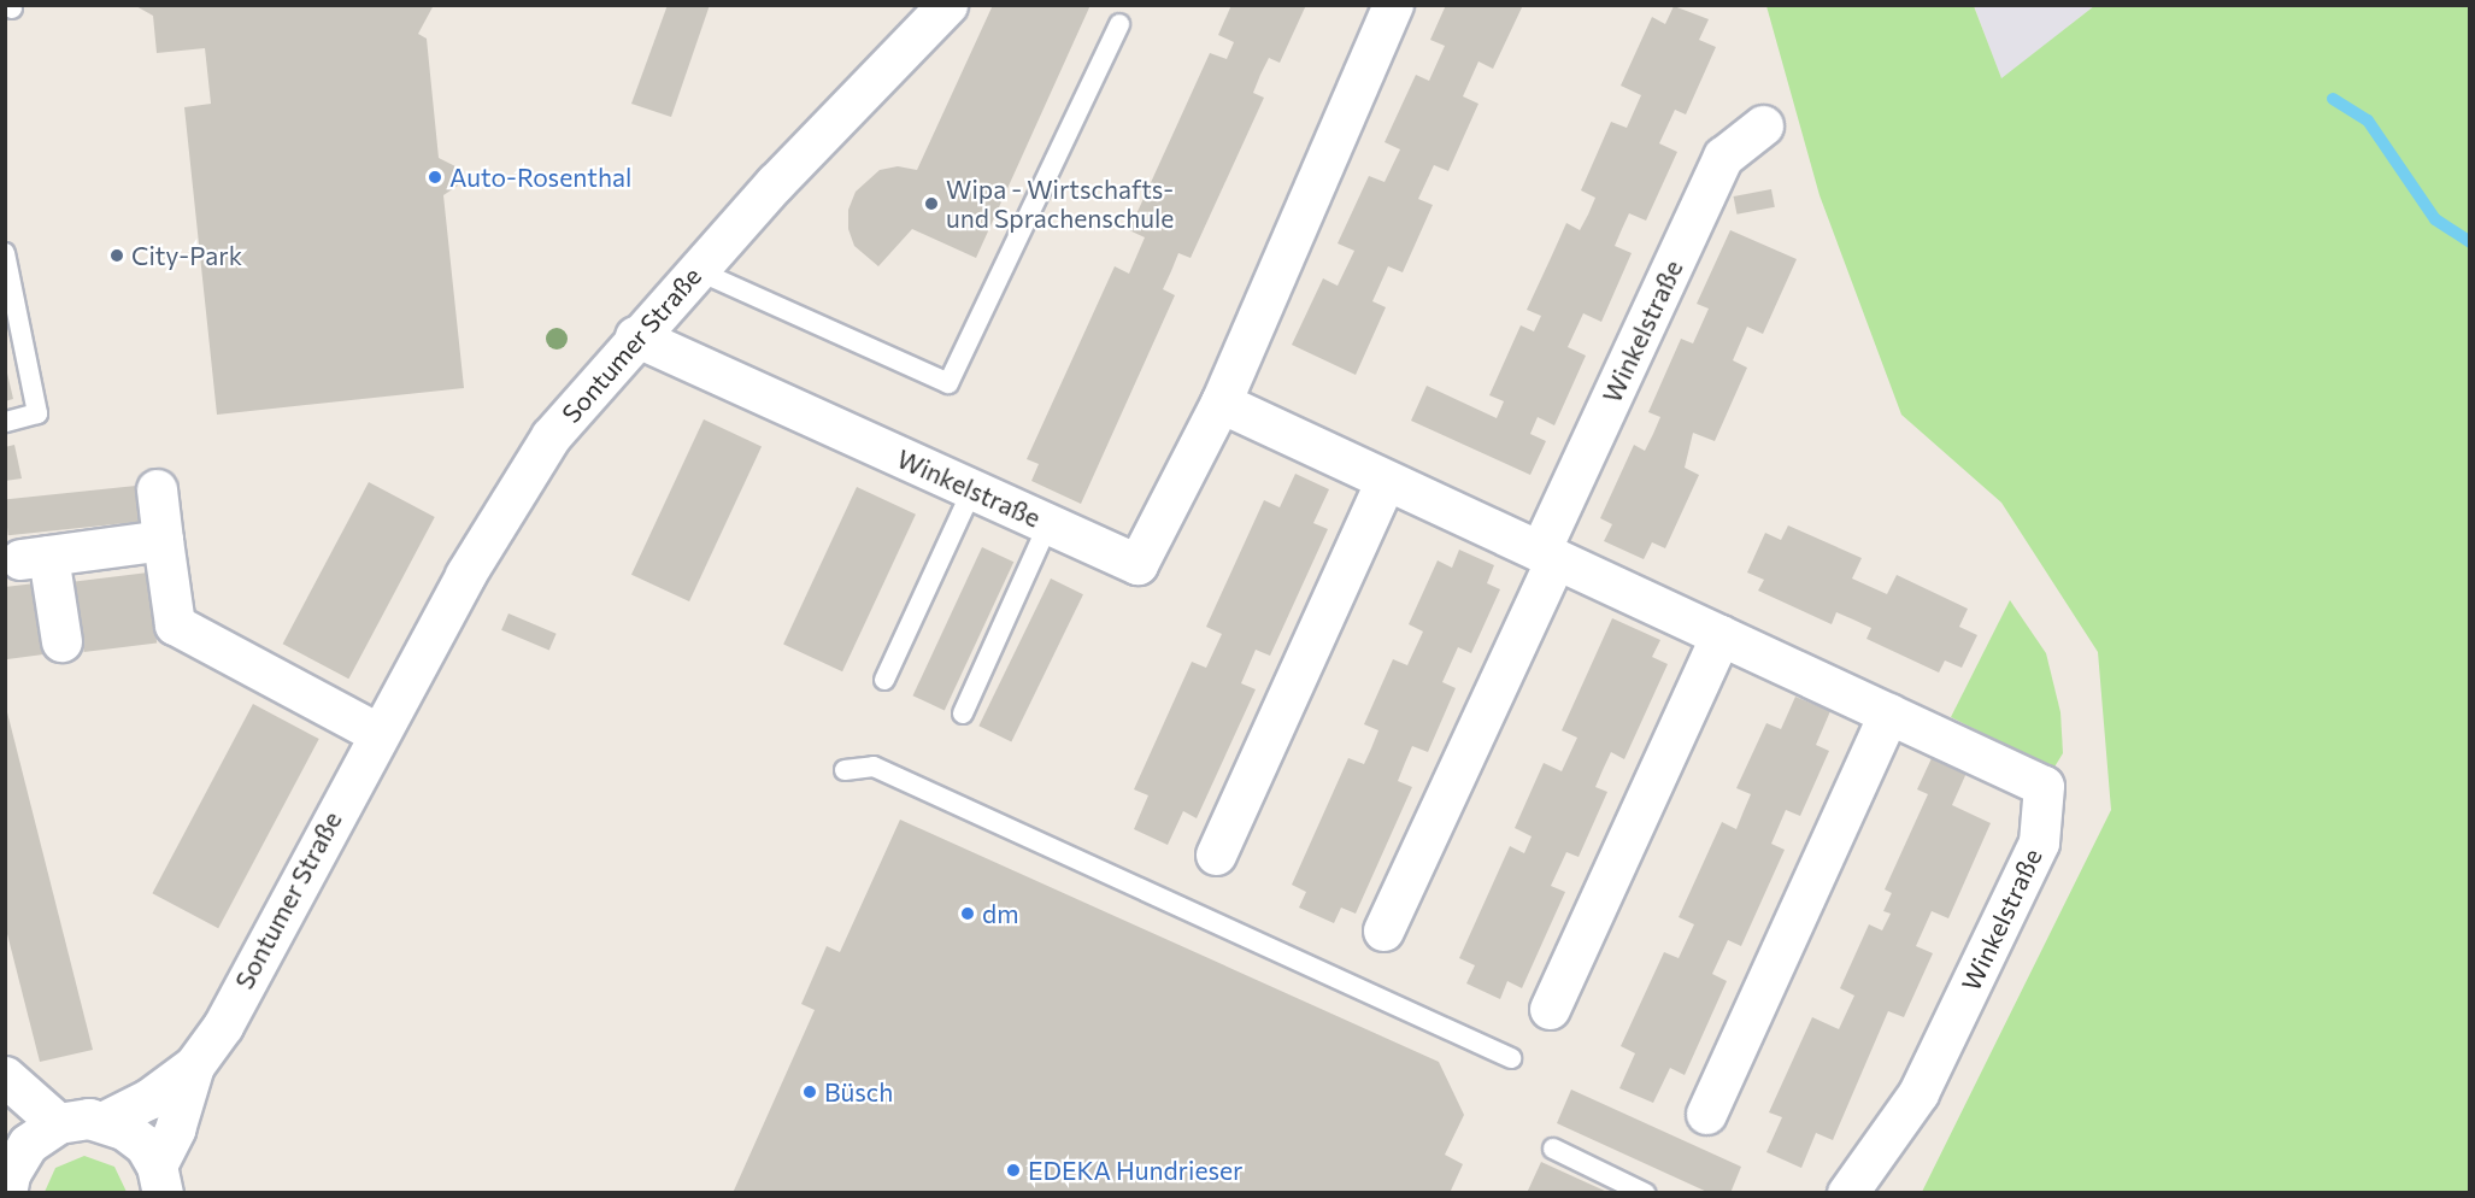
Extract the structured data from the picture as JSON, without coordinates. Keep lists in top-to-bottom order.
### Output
{
  "streets": {
    "street": ["Winkelstraße", "Sontumer Straße"]
  },
  "crossings": [
    ["Winkelstraße", "Sontumer Straße"]
  ],
  "places": [
    "Auto-Rosenthal",
    "Wipa - Wirtschafts- und Sprachenschule",
    "City-Park",
    "dm",
    "Büsch",
    "EDEKA Hundrieser"
  ]
}
